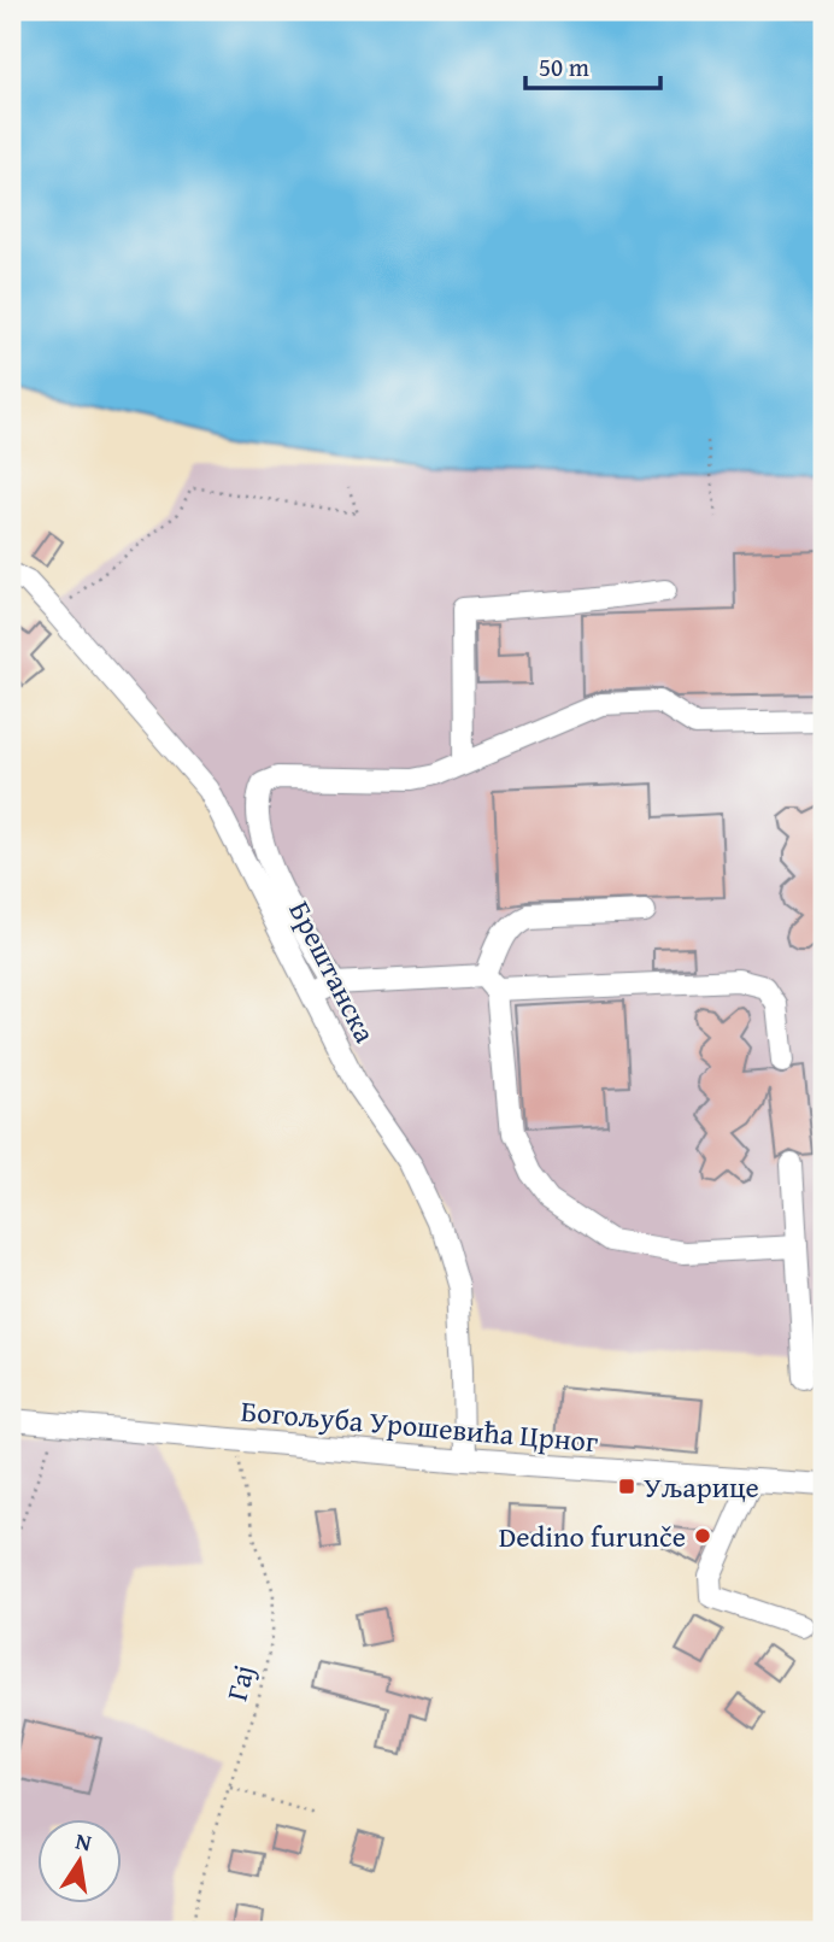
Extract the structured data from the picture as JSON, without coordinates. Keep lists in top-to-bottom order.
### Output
{
  "streets": {
    "street": ["Брештанска", "Богољуба Урошевића Црног"],
    "path": ["Гај"]
  },
  "crossings": [
    ["Брештанска", "Богољуба Урошевића Црног"],
    ["Богољуба Урошевића Црног", "Гај"]
  ],
  "places": {
    "transit": ["Уљарице"],
    "other": ["Dedino furunče"]
  },
  "scale_bar": "50 m",
  "north": "top"
}
